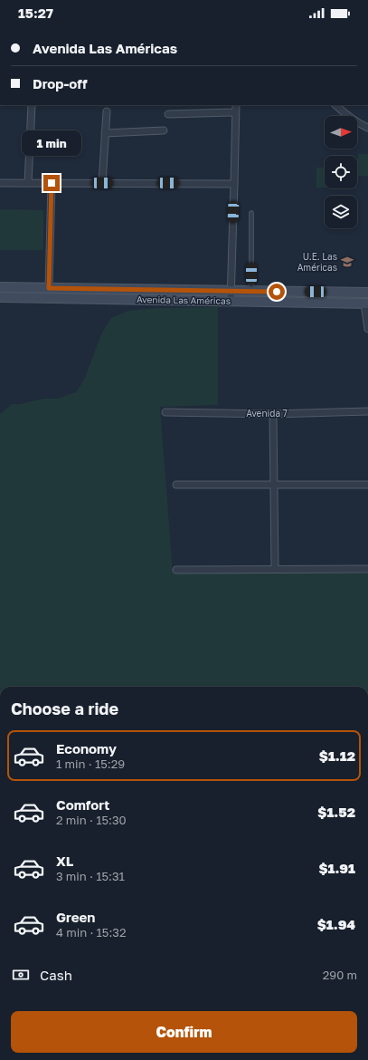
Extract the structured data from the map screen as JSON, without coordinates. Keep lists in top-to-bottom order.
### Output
{
  "streets": {
    "main road": ["Avenida Las Américas"],
    "street": ["Avenida 7"]
  },
  "places": {
    "school or university": ["U.E. Las Américas"]
  },
  "north": "right",
  "page": {
    "status": "15:27",
    "banner": ["Avenida Las Américas", "Drop-off"],
    "bubble": "1 min",
    "heading": "Choose a ride",
    "list": [
      {
        "name": "Economy",
        "note": "1 min · 15:29",
        "value": "$1.12"
      },
      {
        "name": "Comfort",
        "note": "2 min · 15:30",
        "value": "$1.52"
      },
      {
        "name": "XL",
        "note": "3 min · 15:31",
        "value": "$1.91"
      },
      {
        "name": "Green",
        "note": "4 min · 15:32",
        "value": "$1.94"
      }
    ],
    "pay": ["Cash", "290 m"],
    "buttons": "Confirm"
  }
}
